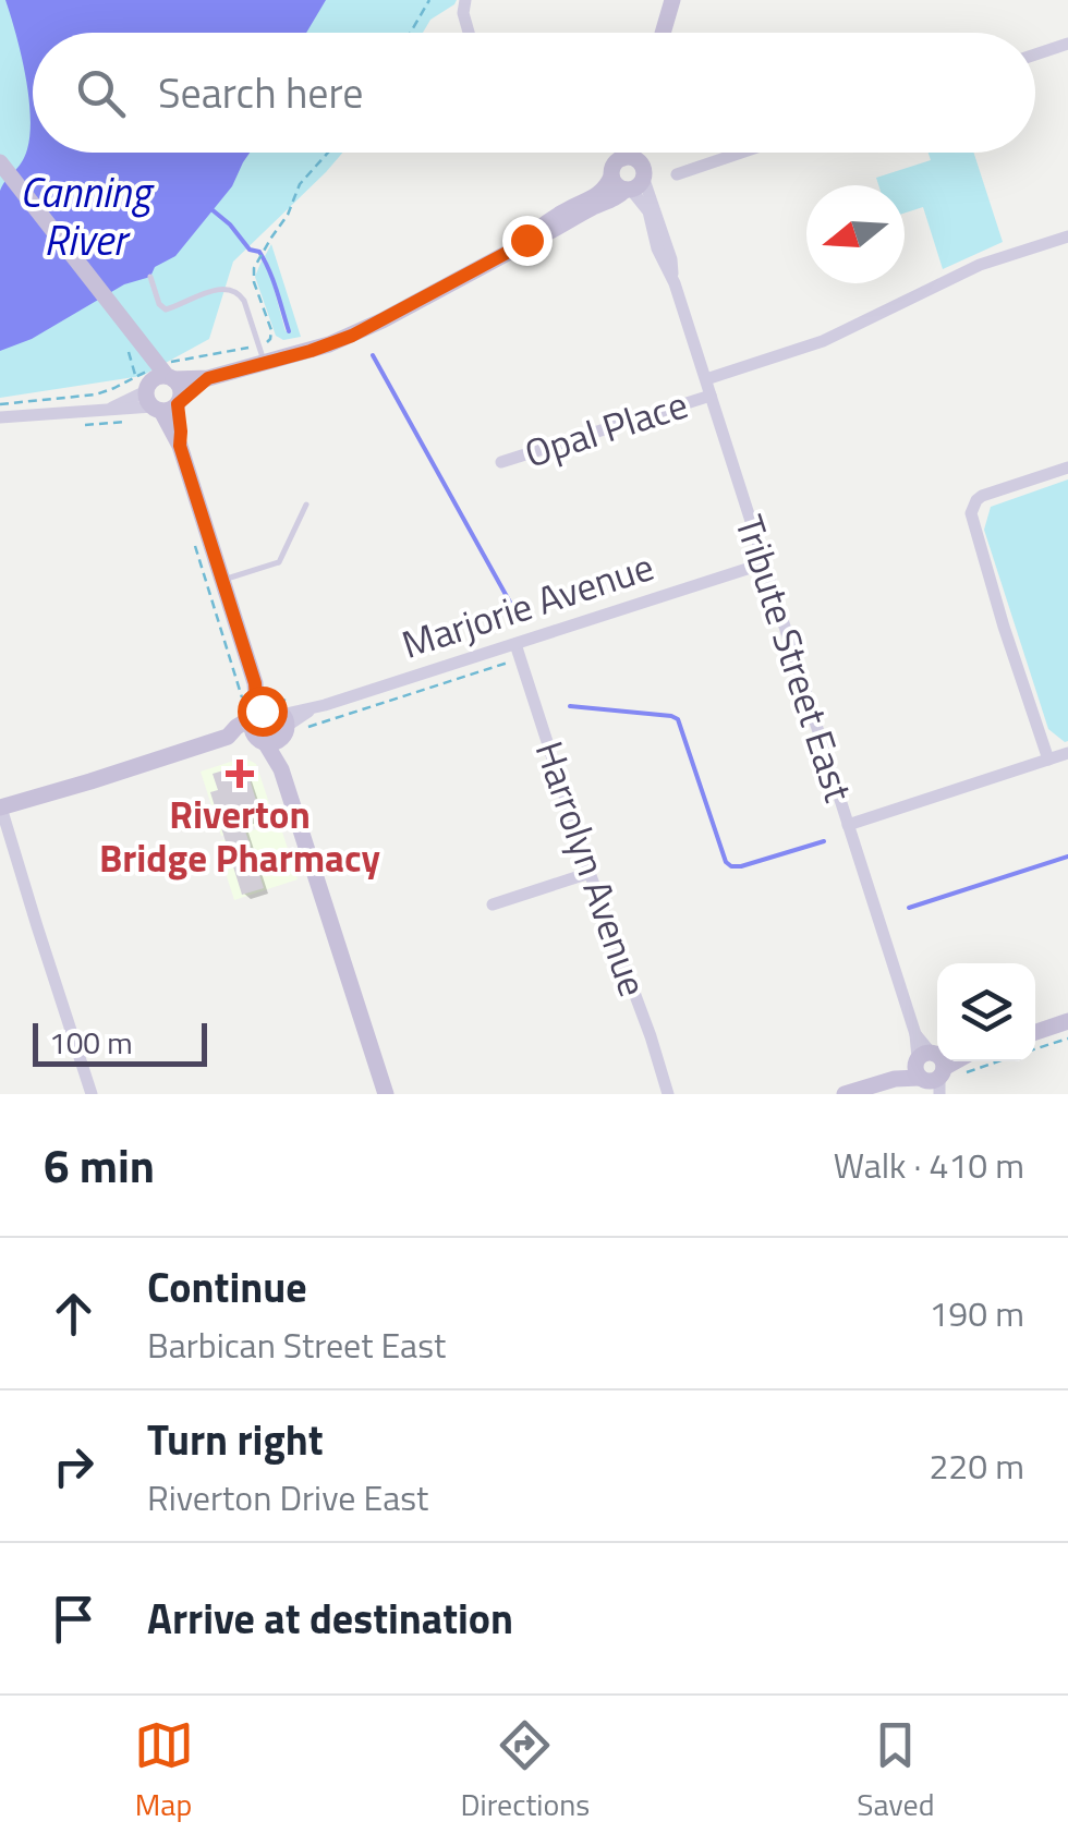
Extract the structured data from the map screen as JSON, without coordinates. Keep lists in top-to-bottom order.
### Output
{
  "streets": {
    "street": [
      "Opal Place",
      "Marjorie Avenue",
      "Tribute Street East",
      "Harrolyn Avenue"
    ]
  },
  "crossings": [
    ["Opal Place", "Tribute Street East"],
    ["Marjorie Avenue", "Tribute Street East"],
    ["Marjorie Avenue", "Harrolyn Avenue"]
  ],
  "water": ["Canning River"],
  "places": {
    "health": ["Riverton Bridge Pharmacy"]
  },
  "scale_bar": "100 m",
  "north": "left",
  "page": {
    "search": "Search here",
    "scale": "100 m",
    "heading": ["6 min", "Walk · 410 m"],
    "list": [
      ["Continue", "Barbican Street East", "190 m"],
      ["Turn right", "Riverton Drive East", "220 m"],
      "Arrive at destination"
    ],
    "nav": ["Map", "Directions", "Saved"]
  }
}
